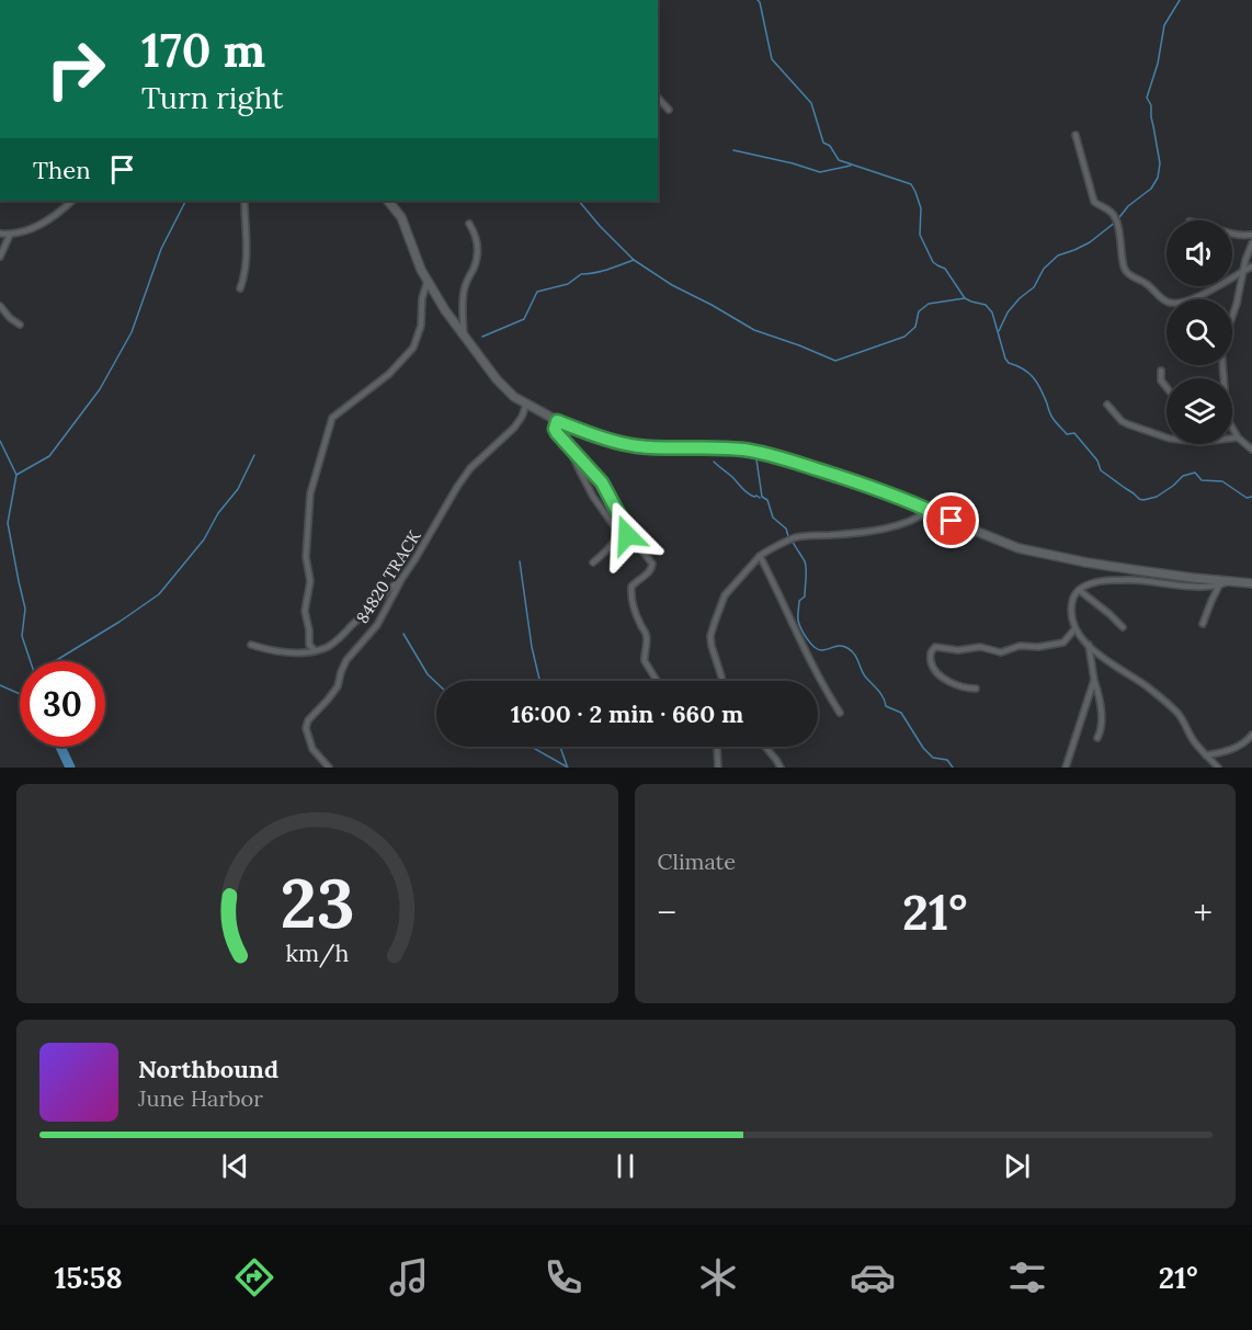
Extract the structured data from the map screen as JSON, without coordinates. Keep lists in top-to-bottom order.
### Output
{
  "streets": {
    "street": ["84820 TRACK"]
  },
  "page": {
    "turn": ["170 m", "Turn right"],
    "then": "Then",
    "limit": "30",
    "trip": "16:00 · 2 min · 660 m",
    "tile": "Climate",
    "heat": ["−", "21°", "+"],
    "song": ["Northbound", "June Harbor"],
    "tabs": ["15:58", "21°"],
    "gauge": ["23", "km/h"]
  }
}
